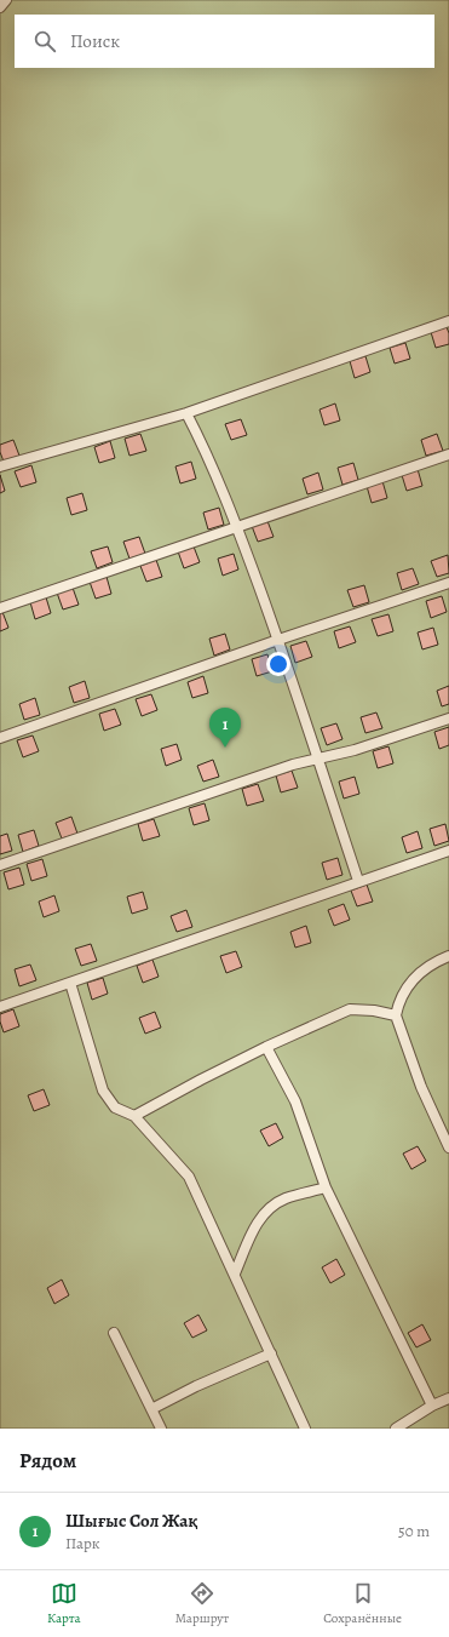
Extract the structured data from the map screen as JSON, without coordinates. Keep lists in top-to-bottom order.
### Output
{
  "page": {
    "search": "Поиск",
    "pins": "1",
    "heading": "Рядом",
    "list": [
      {
        "mark": "1",
        "name": "Шығыс Сол Жақ",
        "note": "Парк",
        "value": "50 m"
      }
    ],
    "nav": ["Карта", "Маршрут", "Сохранённые"]
  }
}
